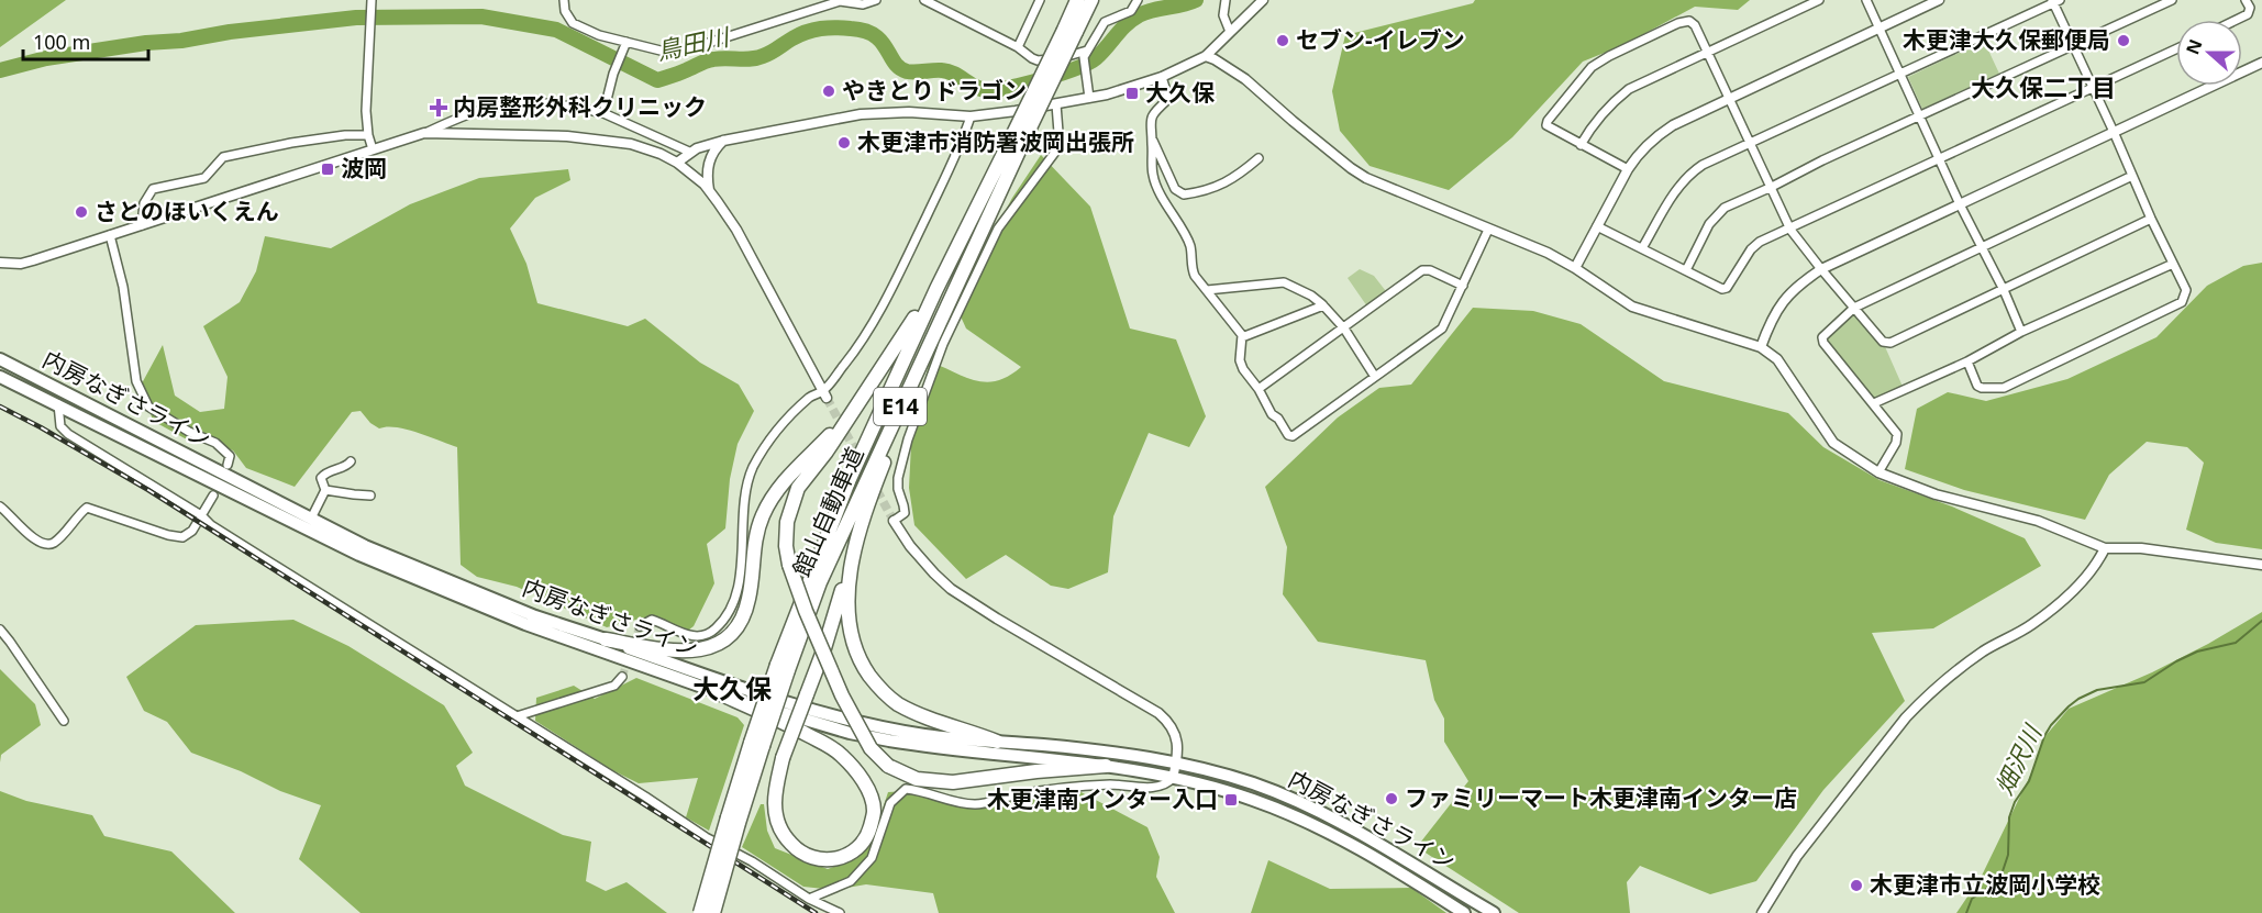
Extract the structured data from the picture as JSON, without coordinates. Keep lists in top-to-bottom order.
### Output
{
  "streets": {
    "highway": ["内房なぎさライン", "E14", "館山自動車道"]
  },
  "districts": ["大久保二丁目", "大久保"],
  "water": ["鳥田川", "畑沢川"],
  "places": {
    "other": [
      "セブン-イレブン",
      "木更津大久保郵便局",
      "やきとりドラゴン",
      "木更津市消防署波岡出張所",
      "さとのほいくえん",
      "ファミリーマート木更津南インター店",
      "木更津市立波岡小学校"
    ],
    "transit": ["大久保", "波岡", "木更津南インター入口"],
    "health": ["内房整形外科クリニック"]
  },
  "scale_bar": "100 m",
  "north": "left"
}
